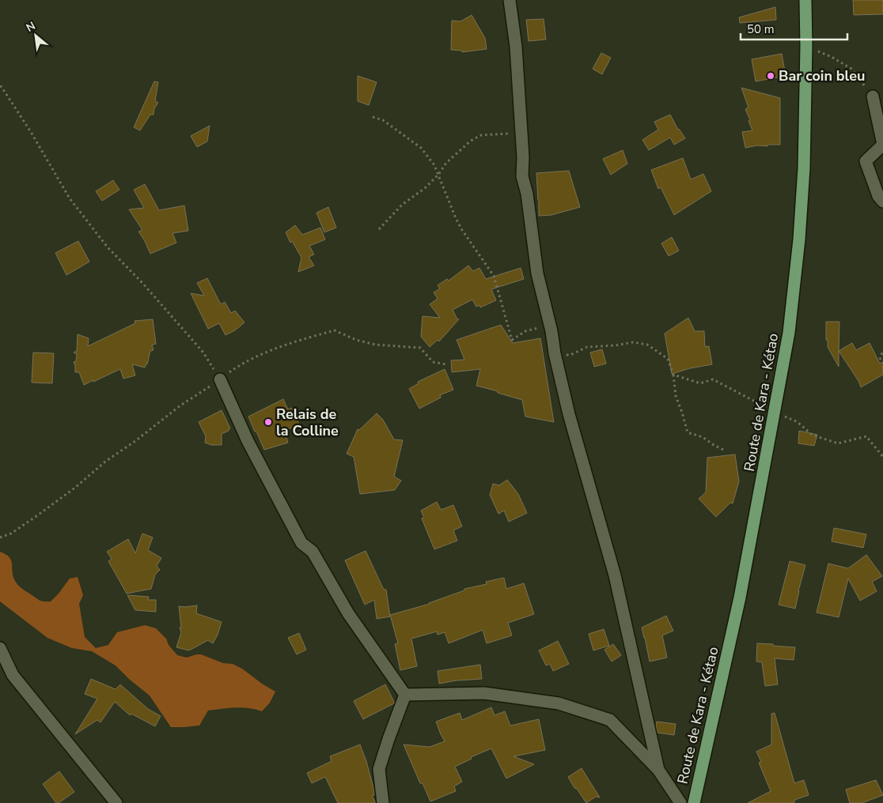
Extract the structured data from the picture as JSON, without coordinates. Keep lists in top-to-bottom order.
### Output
{
  "streets": {
    "main road": ["Route de Kara - Kétao"]
  },
  "places": ["Bar coin bleu", "Relais de la Colline"],
  "scale_bar": "50 m",
  "north": "top left"
}
